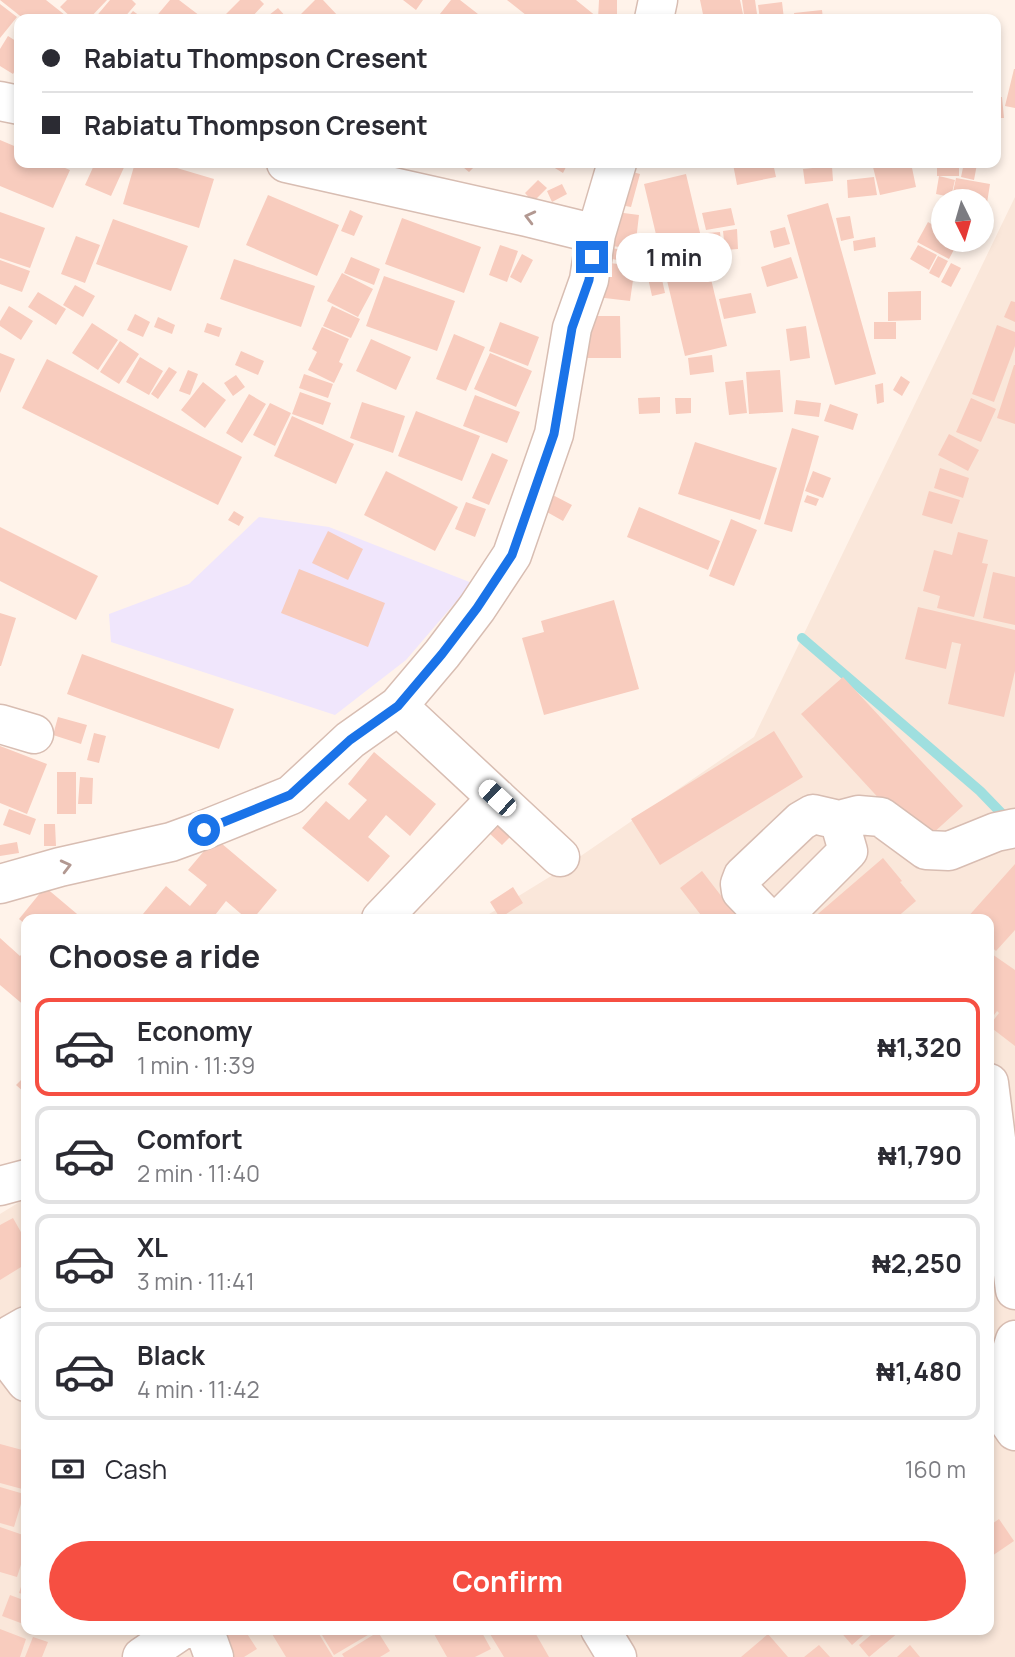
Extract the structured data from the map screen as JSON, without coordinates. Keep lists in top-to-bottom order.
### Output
{
  "north": "bottom",
  "page": {
    "banner": ["Rabiatu Thompson Cresent", "Rabiatu Thompson Cresent"],
    "bubble": "1 min",
    "heading": "Choose a ride",
    "list": [
      {
        "name": "Economy",
        "note": "1 min · 11:39",
        "value": "₦1,320"
      },
      {
        "name": "Comfort",
        "note": "2 min · 11:40",
        "value": "₦1,790"
      },
      {
        "name": "XL",
        "note": "3 min · 11:41",
        "value": "₦2,250"
      },
      {
        "name": "Black",
        "note": "4 min · 11:42",
        "value": "₦1,480"
      }
    ],
    "pay": ["Cash", "160 m"],
    "buttons": "Confirm"
  }
}
